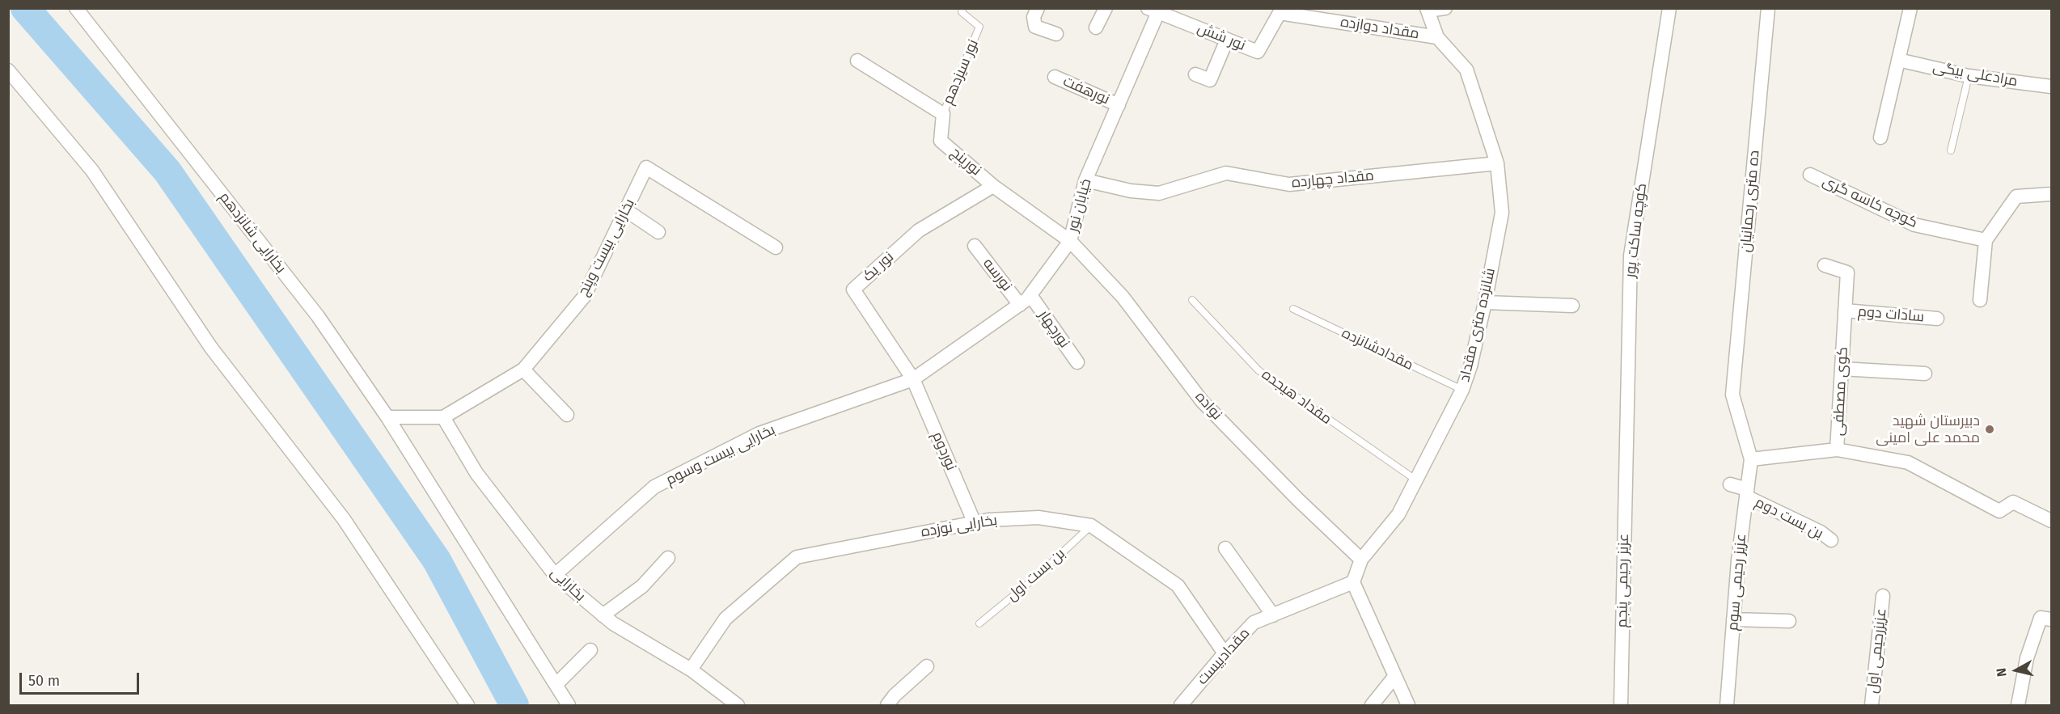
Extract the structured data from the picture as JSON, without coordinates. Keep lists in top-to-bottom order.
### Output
{
  "streets": {
    "street": [
      "مقداد دوازده",
      "نور شش",
      "مرادعلی بیگی",
      "نورهفت",
      "نورپنج",
      "مقداد چهارده",
      "ده متری رحمانیان",
      "کوچه کاسه گری",
      "خیابان نور",
      "کوچه ساکت پور",
      "بخارایی شانزدهم",
      "بخارایی بیست وپنج",
      "نور یک",
      "نورسه",
      "سادات دوم",
      "شانزده متری مقداد",
      "نورچهار",
      "کوی مصطفی",
      "نواده",
      "نوردوم",
      "بخارایی بیست وسوم",
      "بن بست دوم",
      "بخارایی نوزده",
      "عزیز رحیمی پنجم",
      "عزیز رحیمی سوم",
      "بخارایی",
      "عزیزرحیمی اول",
      "مقدادبیست"
    ],
    "lane": [
      "نور سیزدهم",
      "مقدادشانزده",
      "مقداد هیجده",
      "بن بست اول"
    ]
  },
  "crossings": [
    ["مقداد دوازده", "نور شش"],
    ["مقداد دوازده", "شانزده متری مقداد"],
    ["نور شش", "خیابان نور"],
    ["نور سیزدهم", "نورپنج"],
    ["نورهفت", "خیابان نور"],
    ["نورپنج", "خیابان نور"],
    ["نورپنج", "نور یک"],
    ["نورپنج", "نواده"],
    ["مقداد چهارده", "خیابان نور"],
    ["مقداد چهارده", "شانزده متری مقداد"],
    ["ده متری رحمانیان", "عزیز رحیمی سوم"],
    ["خیابان نور", "نور یک"],
    ["خیابان نور", "نورسه"],
    ["خیابان نور", "نورچهار"],
    ["خیابان نور", "نواده"],
    ["خیابان نور", "نوردوم"],
    ["خیابان نور", "بخارایی بیست وسوم"],
    ["کوچه ساکت پور", "عزیز رحیمی پنجم"],
    ["بخارایی بیست وپنج", "بخارایی"],
    ["نور یک", "نوردوم"],
    ["نور یک", "بخارایی بیست وسوم"],
    ["نورسه", "نورچهار"],
    ["سادات دوم", "کوی مصطفی"],
    ["شانزده متری مقداد", "مقدادشانزده"],
    ["شانزده متری مقداد", "مقداد هیجده"],
    ["شانزده متری مقداد", "نواده"],
    ["شانزده متری مقداد", "مقدادبیست"],
    ["نوردوم", "بخارایی بیست وسوم"],
    ["نوردوم", "بخارایی نوزده"],
    ["بخارایی بیست وسوم", "بخارایی"],
    ["بن بست دوم", "عزیز رحیمی سوم"],
    ["بخارایی نوزده", "بن بست اول"],
    ["بخارایی نوزده", "بخارایی"],
    ["بخارایی نوزده", "مقدادبیست"]
  ],
  "places": ["دبیرستان شهید محمد علی امینی"],
  "scale_bar": "50 m",
  "north": "left"
}
